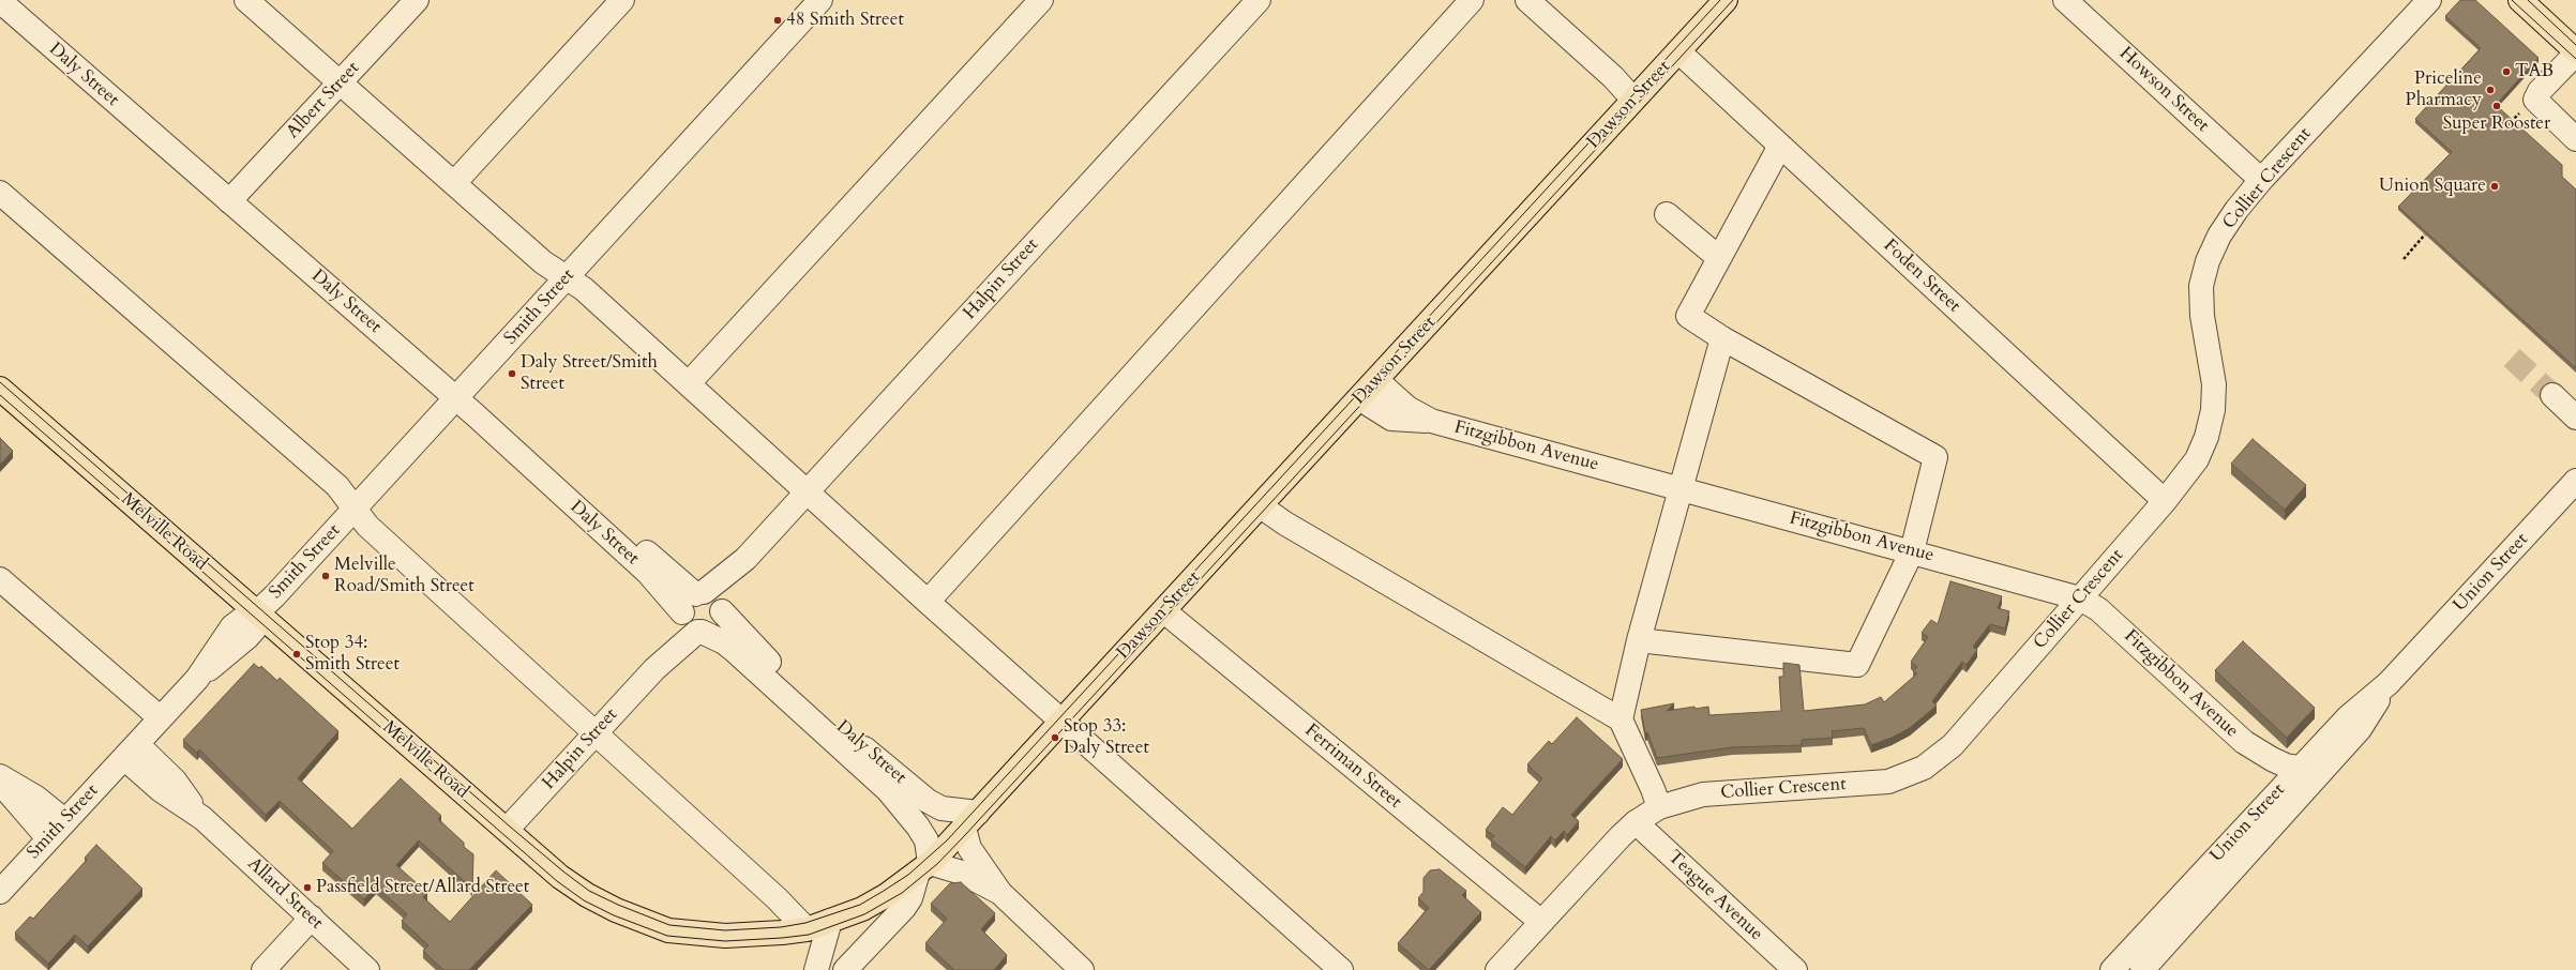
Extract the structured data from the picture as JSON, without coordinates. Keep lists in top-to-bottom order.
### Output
{
  "streets": {
    "main road": ["Dawson Street", "Melville Road"],
    "street": [
      "Daly Street",
      "Howson Street",
      "Albert Street",
      "Collier Crescent",
      "Foden Street",
      "Halpin Street",
      "Smith Street",
      "Fitzgibbon Avenue",
      "Union Street",
      "Ferriman Street",
      "Allard Street",
      "Teague Avenue"
    ]
  },
  "crossings": [
    ["Daly Street", "Albert Street"],
    ["Daly Street", "Dawson Street"],
    ["Daly Street", "Halpin Street"],
    ["Daly Street", "Smith Street"],
    ["Daly Street", "Melville Road"],
    ["Howson Street", "Collier Crescent"],
    ["Dawson Street", "Foden Street"],
    ["Dawson Street", "Fitzgibbon Avenue"],
    ["Dawson Street", "Ferriman Street"],
    ["Collier Crescent", "Foden Street"],
    ["Collier Crescent", "Fitzgibbon Avenue"],
    ["Collier Crescent", "Ferriman Street"],
    ["Collier Crescent", "Teague Avenue"],
    ["Halpin Street", "Melville Road"],
    ["Smith Street", "Melville Road"],
    ["Smith Street", "Allard Street"],
    ["Fitzgibbon Avenue", "Union Street"]
  ],
  "places": [
    "48 Smith Street",
    "TAB",
    "Priceline Pharmacy",
    "Super Rooster",
    "Union Square",
    "Daly Street/Smith Street",
    "Melville Road/Smith Street",
    "Stop 34: Smith Street",
    "Stop 33: Daly Street",
    "Passfield Street/Allard Street"
  ]
}
